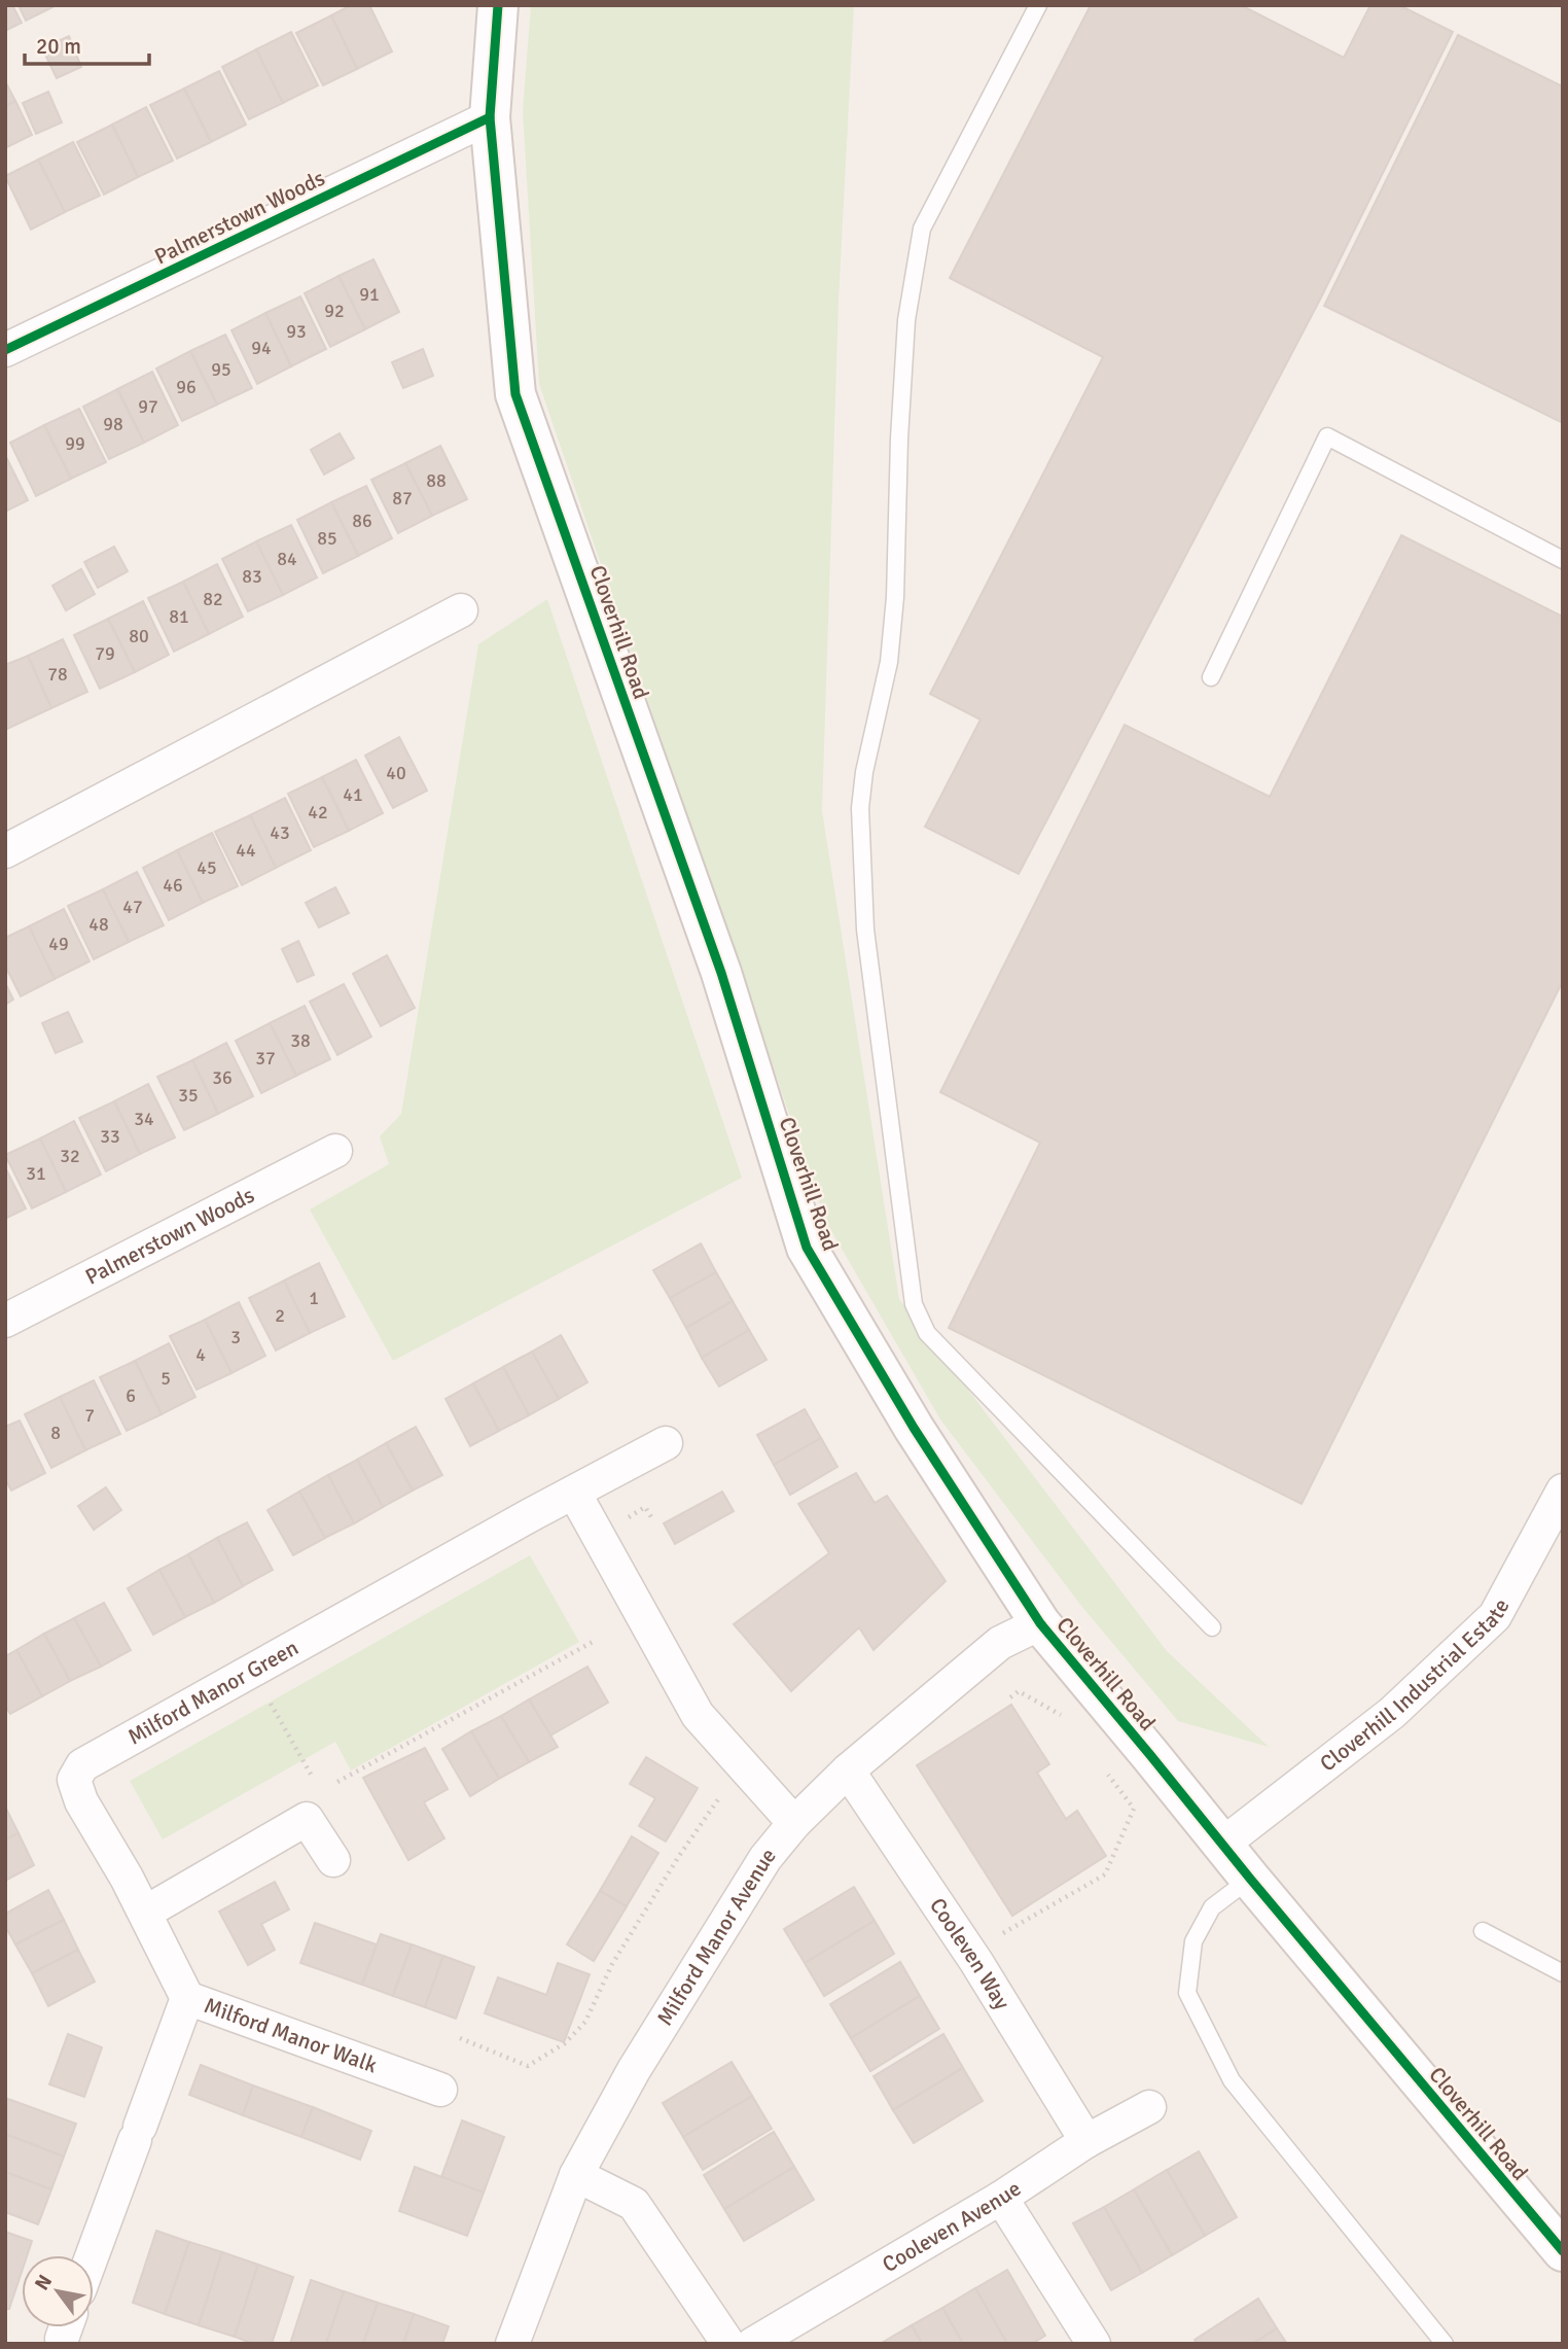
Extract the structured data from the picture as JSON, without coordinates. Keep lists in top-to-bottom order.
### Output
{
  "streets": {
    "street": [
      "Palmerstown Woods",
      "Cloverhill Road",
      "Cloverhill Industrial Estate",
      "Milford Manor Green",
      "Milford Manor Avenue",
      "Cooleven Way",
      "Milford Manor Walk",
      "Cooleven Avenue"
    ]
  },
  "crossings": [
    ["Palmerstown Woods", "Cloverhill Road"],
    ["Cloverhill Road", "Cloverhill Industrial Estate"],
    ["Cloverhill Road", "Milford Manor Avenue"],
    ["Milford Manor Green", "Milford Manor Walk"],
    ["Milford Manor Avenue", "Cooleven Way"],
    ["Cooleven Way", "Cooleven Avenue"]
  ],
  "house_numbers": [
    "91",
    "92",
    "93",
    "94",
    "95",
    "96",
    "97",
    "98",
    "99",
    "88",
    "87",
    "86",
    "85",
    "84",
    "83",
    "82",
    "81",
    "80",
    "79",
    "78",
    "40",
    "41",
    "42",
    "43",
    "44",
    "45",
    "46",
    "47",
    "48",
    "49",
    "38",
    "37",
    "36",
    "35",
    "34",
    "33",
    "32",
    "31",
    "1",
    "2",
    "3",
    "4",
    "5",
    "6",
    "7",
    "8"
  ],
  "scale_bar": "20 m",
  "north": "top left"
}
